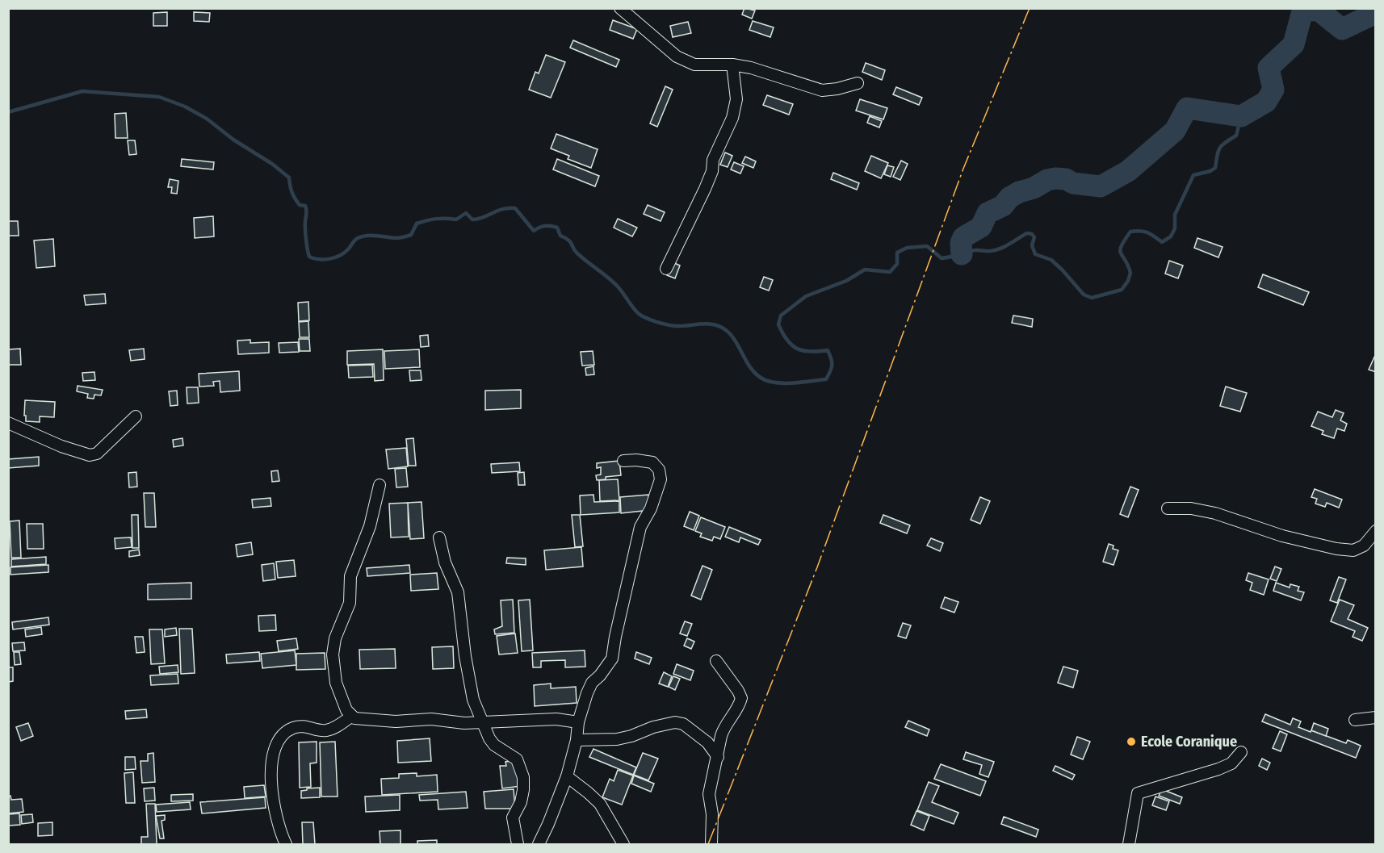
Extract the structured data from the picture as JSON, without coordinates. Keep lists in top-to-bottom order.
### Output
{
  "places": ["Ecole Coranique"]
}
